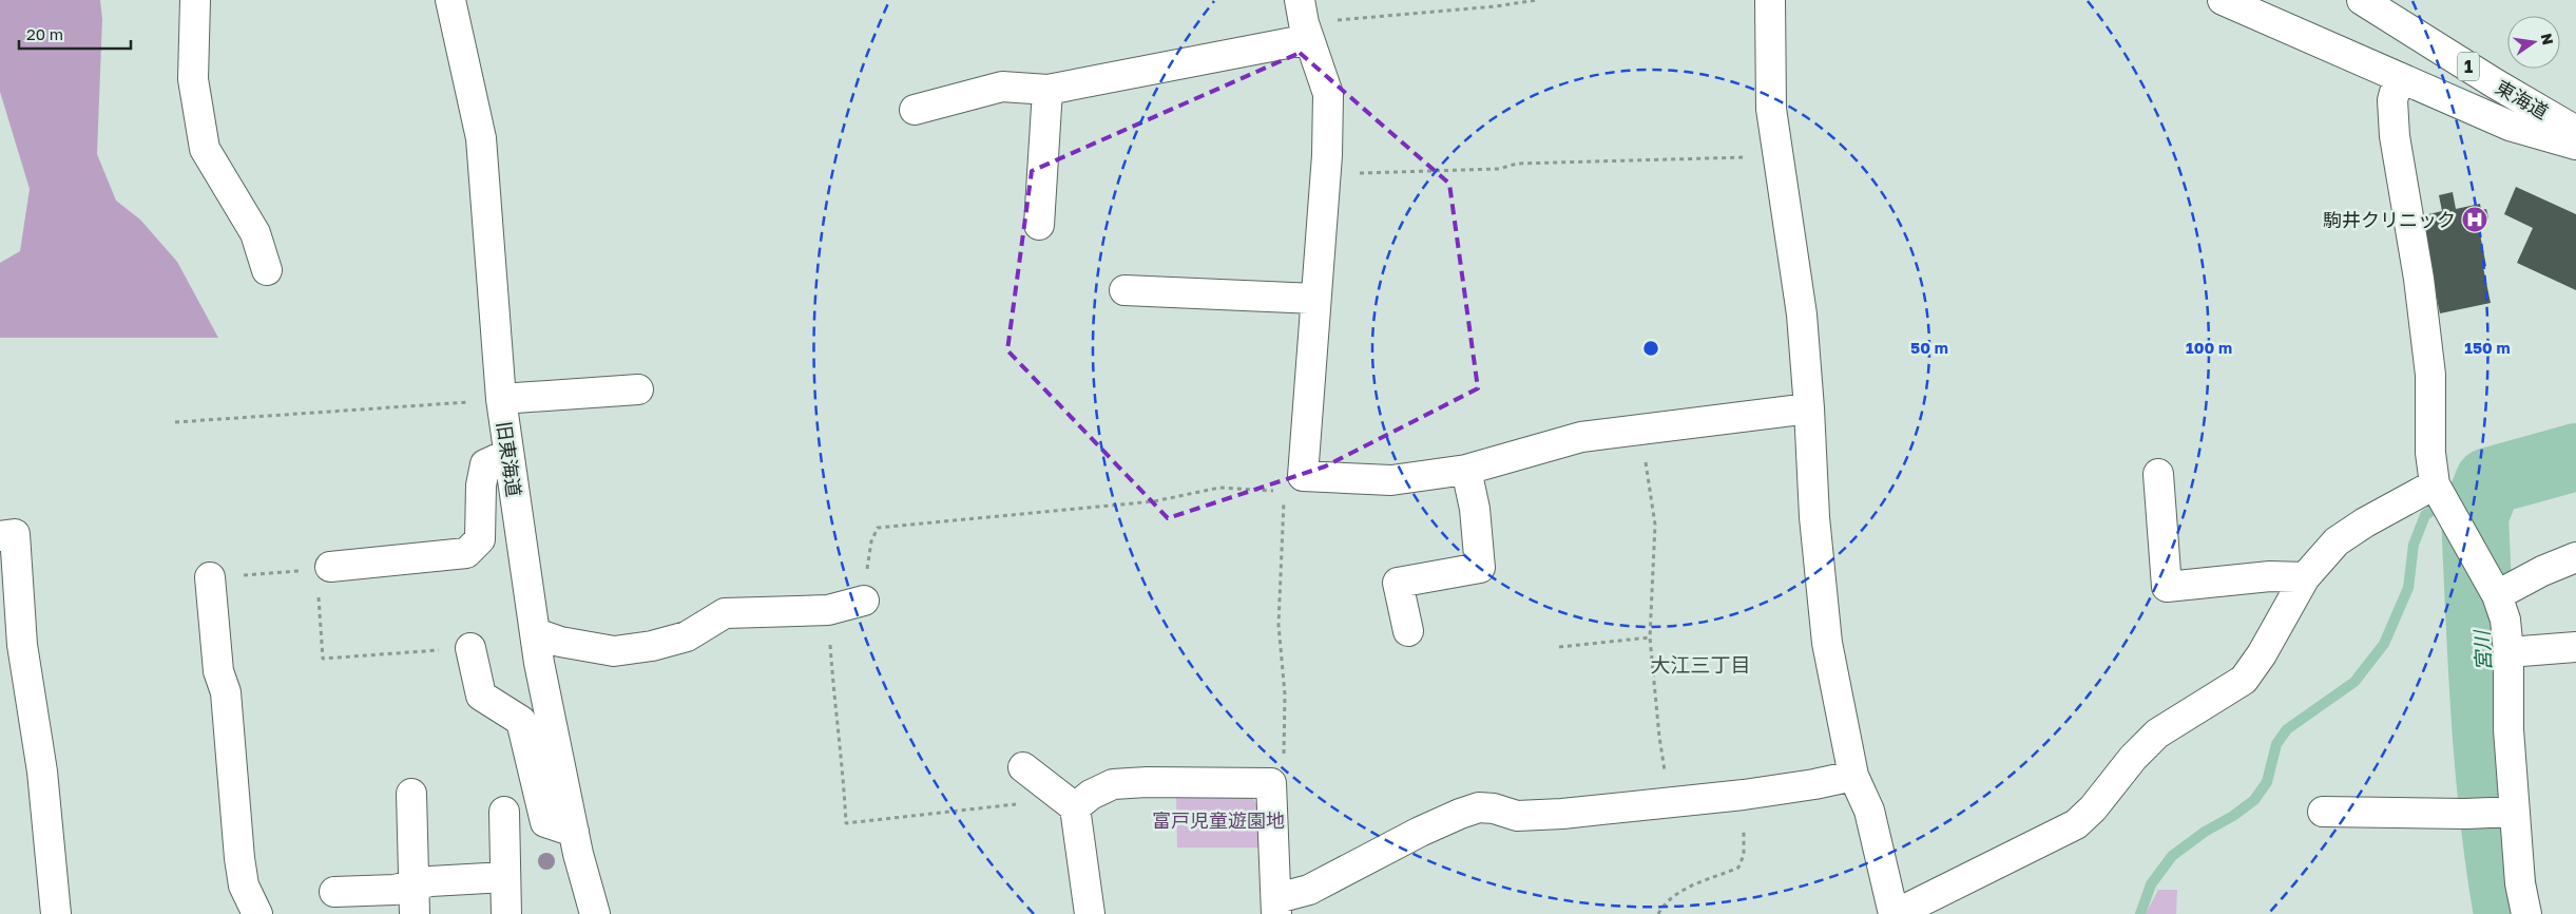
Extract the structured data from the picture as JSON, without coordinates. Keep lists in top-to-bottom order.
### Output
{
  "streets": {
    "main road": ["1", "東海道", "旧東海道"]
  },
  "districts": ["大江三丁目"],
  "water": ["宮川"],
  "parks": ["富戸児童遊園地"],
  "places": {
    "hospital": ["駒井クリニック"]
  },
  "scale_bar": "20 m",
  "north": "right",
  "rings": ["50 m", "100 m", "150 m"]
}
